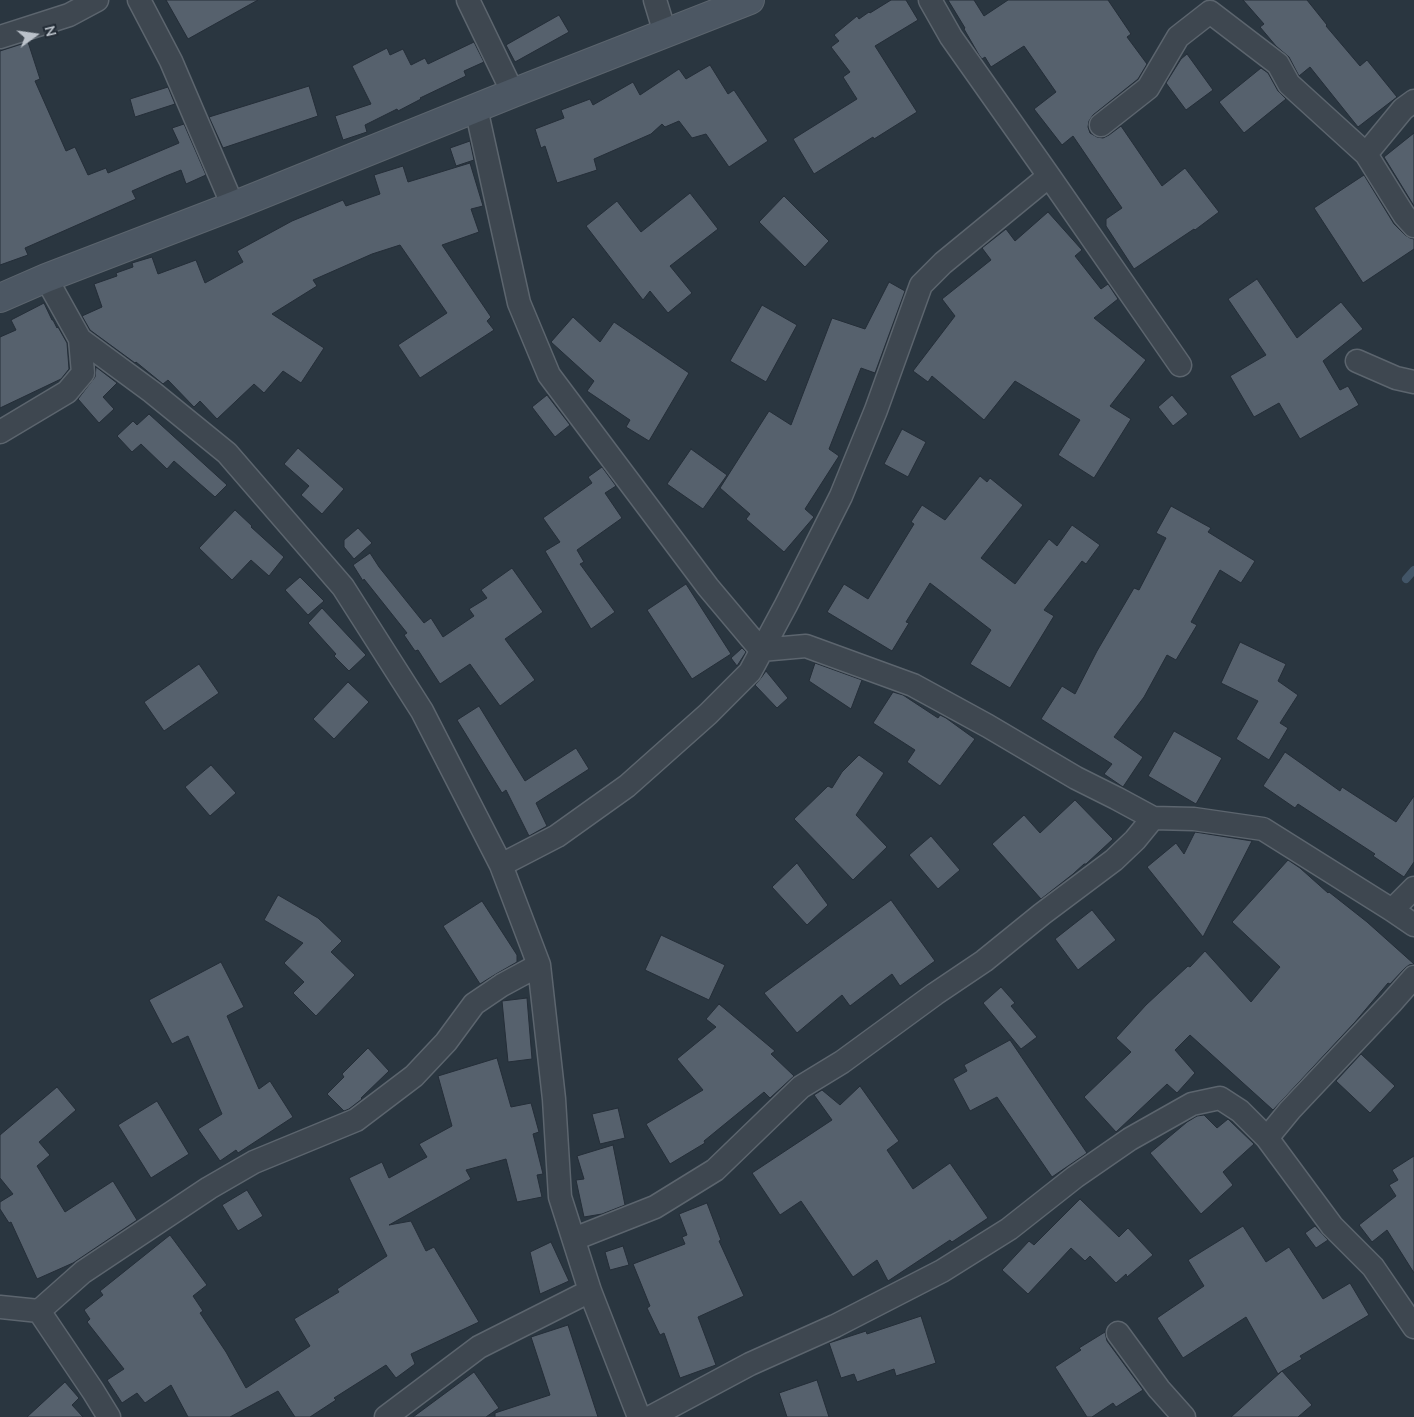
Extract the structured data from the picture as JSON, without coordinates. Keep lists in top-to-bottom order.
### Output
{
  "north": "right"
}
